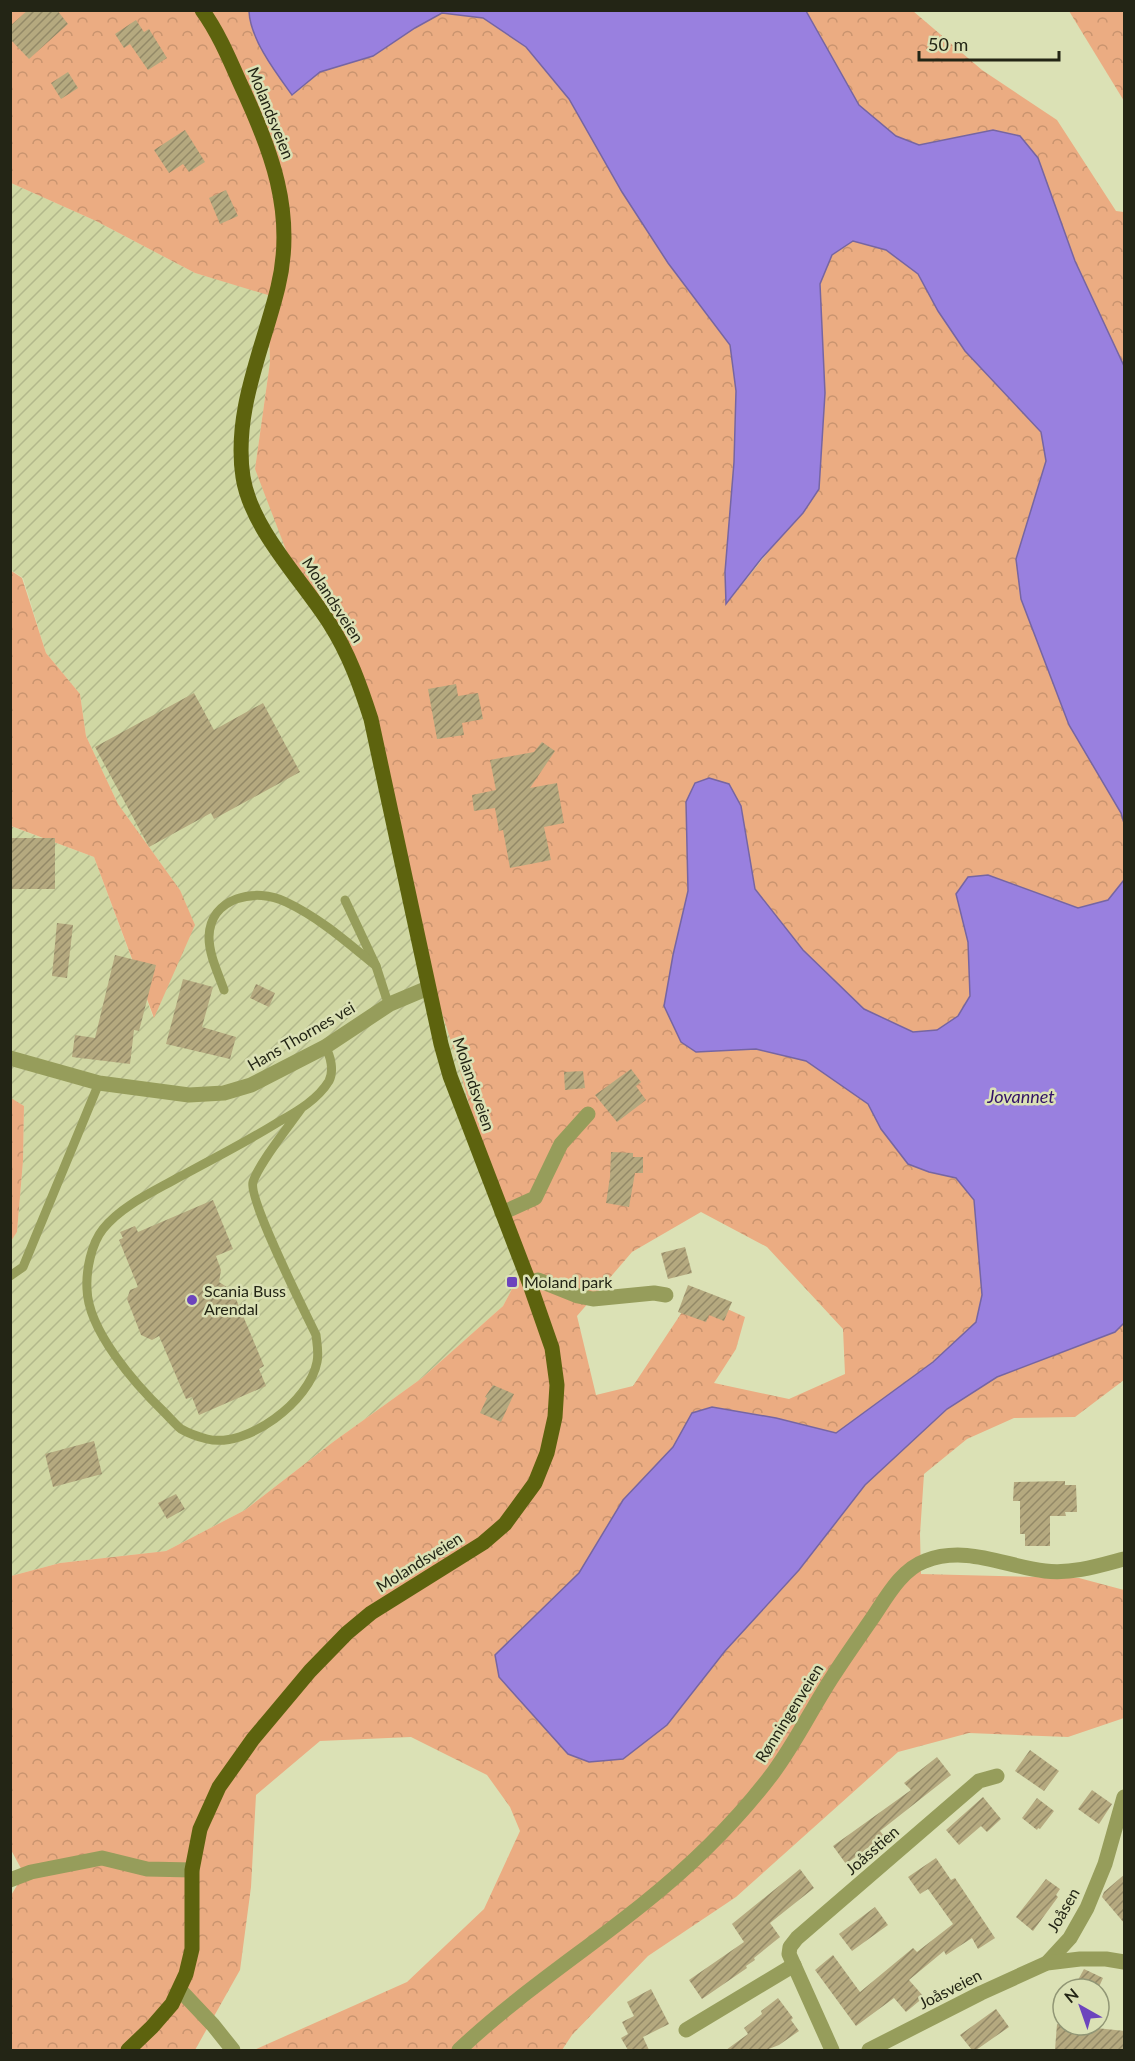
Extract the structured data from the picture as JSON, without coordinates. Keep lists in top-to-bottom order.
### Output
{
  "streets": {
    "main road": ["Molandsveien"],
    "street": [
      "Hans Thornes vei",
      "Rønningenveien",
      "Joåsstien",
      "Joåsen",
      "Joåsveien"
    ]
  },
  "crossings": [
    ["Molandsveien", "Hans Thornes vei"],
    ["Joåsen", "Joåsveien"]
  ],
  "water": ["Jovannet"],
  "places": {
    "transit": ["Moland park"],
    "other": ["Scania Buss Arendal"]
  },
  "scale_bar": "50 m",
  "north": "top left"
}
